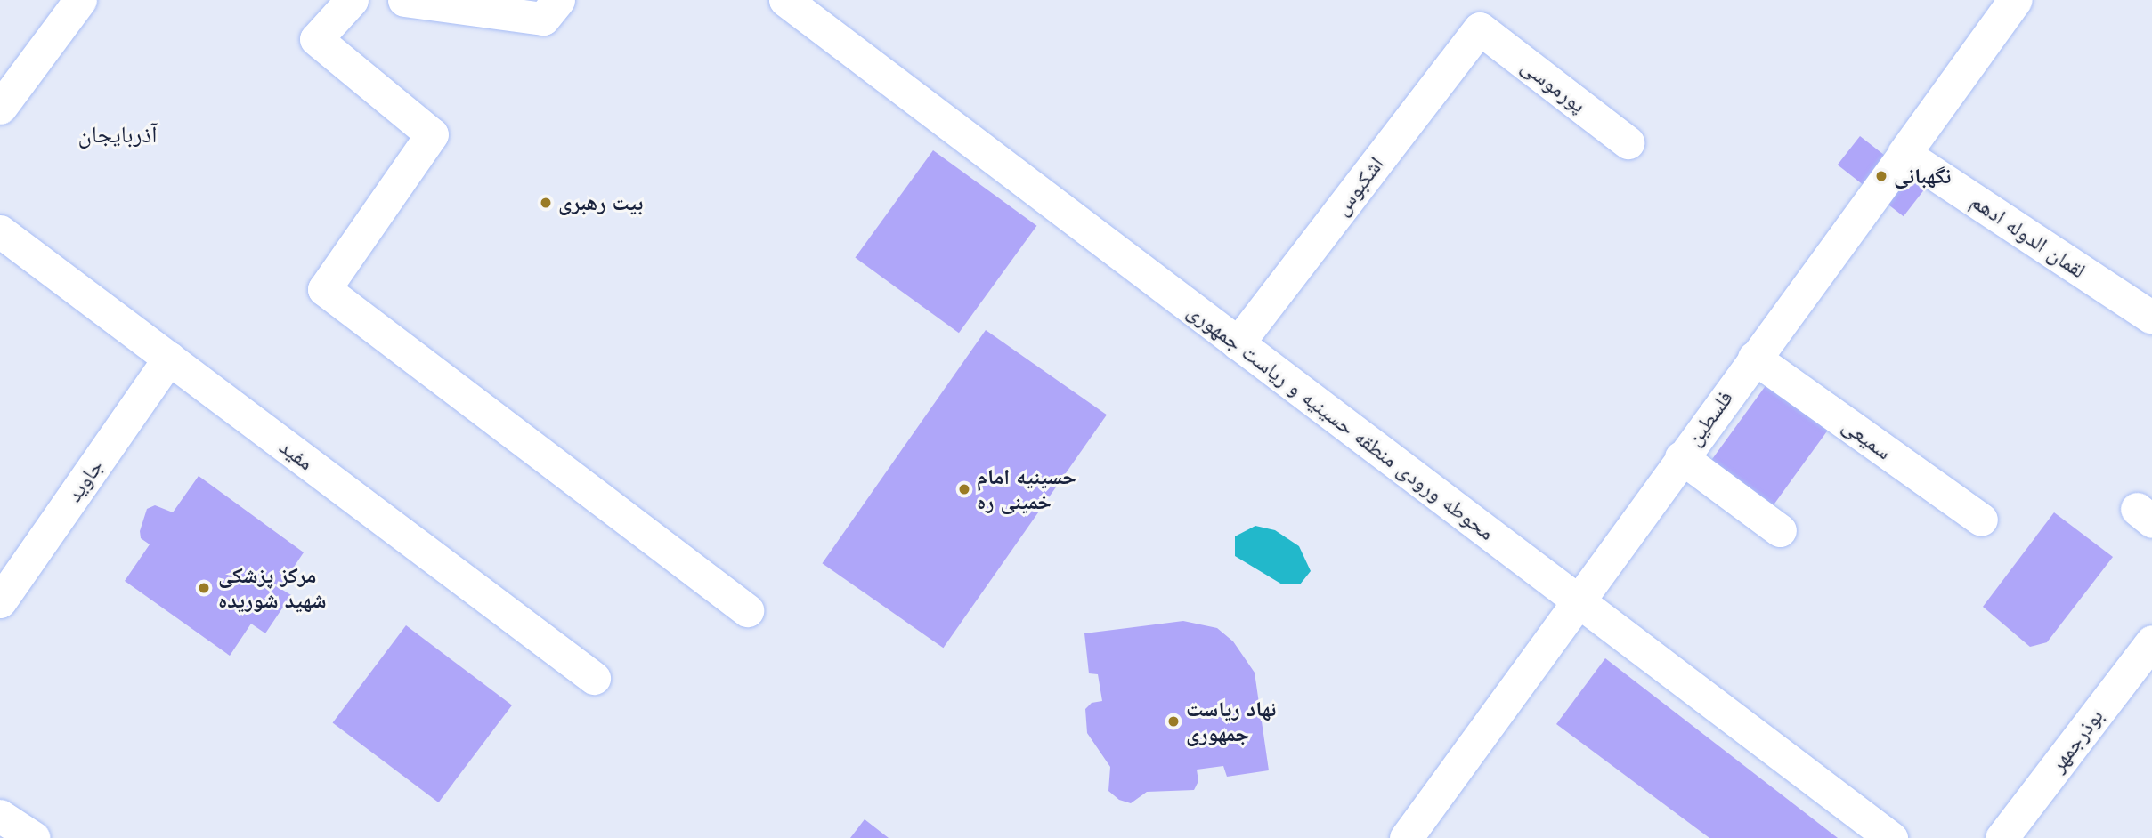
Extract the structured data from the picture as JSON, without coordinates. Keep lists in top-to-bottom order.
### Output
{
  "streets": {
    "main road": ["فلسطین"],
    "street": [
      "پورموسی",
      "اشکبوس",
      "لقمان الدوله ادهم",
      "محوطه ورودی منطقه حسینیه و ریاست جمهوری",
      "سمیعی",
      "مفید",
      "جاوید",
      "بوذرجمهر"
    ]
  },
  "crossings": [
    ["پورموسی", "اشکبوس"],
    ["اشکبوس", "محوطه ورودی منطقه حسینیه و ریاست جمهوری"],
    ["لقمان الدوله ادهم", "فلسطین"],
    ["فلسطین", "محوطه ورودی منطقه حسینیه و ریاست جمهوری"],
    ["فلسطین", "سمیعی"],
    ["مفید", "جاوید"]
  ],
  "districts": ["آذربایجان"],
  "places": [
    "نگهبانی",
    "بیت رهبری",
    "حسینیه امام خمینی ره",
    "مرکز پزشکی شهید شوریده",
    "نهاد ریاست جمهوری"
  ]
}
